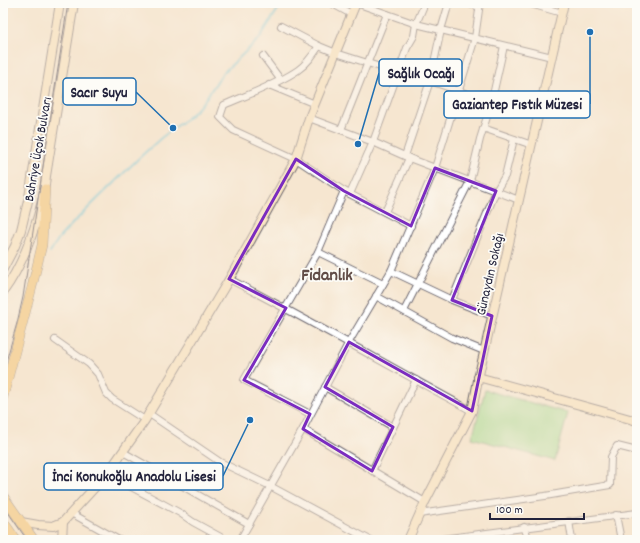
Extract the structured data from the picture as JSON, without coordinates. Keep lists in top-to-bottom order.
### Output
{
  "streets": {
    "street": ["Bahriye Üçok Bulvarı", "Günaydın Sokağı"]
  },
  "districts": ["Fidanlık"],
  "places": [
    "Gaziantep Fıstık Müzesi",
    "Sacır Suyu",
    "Sağlık Ocağı",
    "İnci Konukoğlu Anadolu Lisesi"
  ],
  "scale_bar": "100 m"
}
